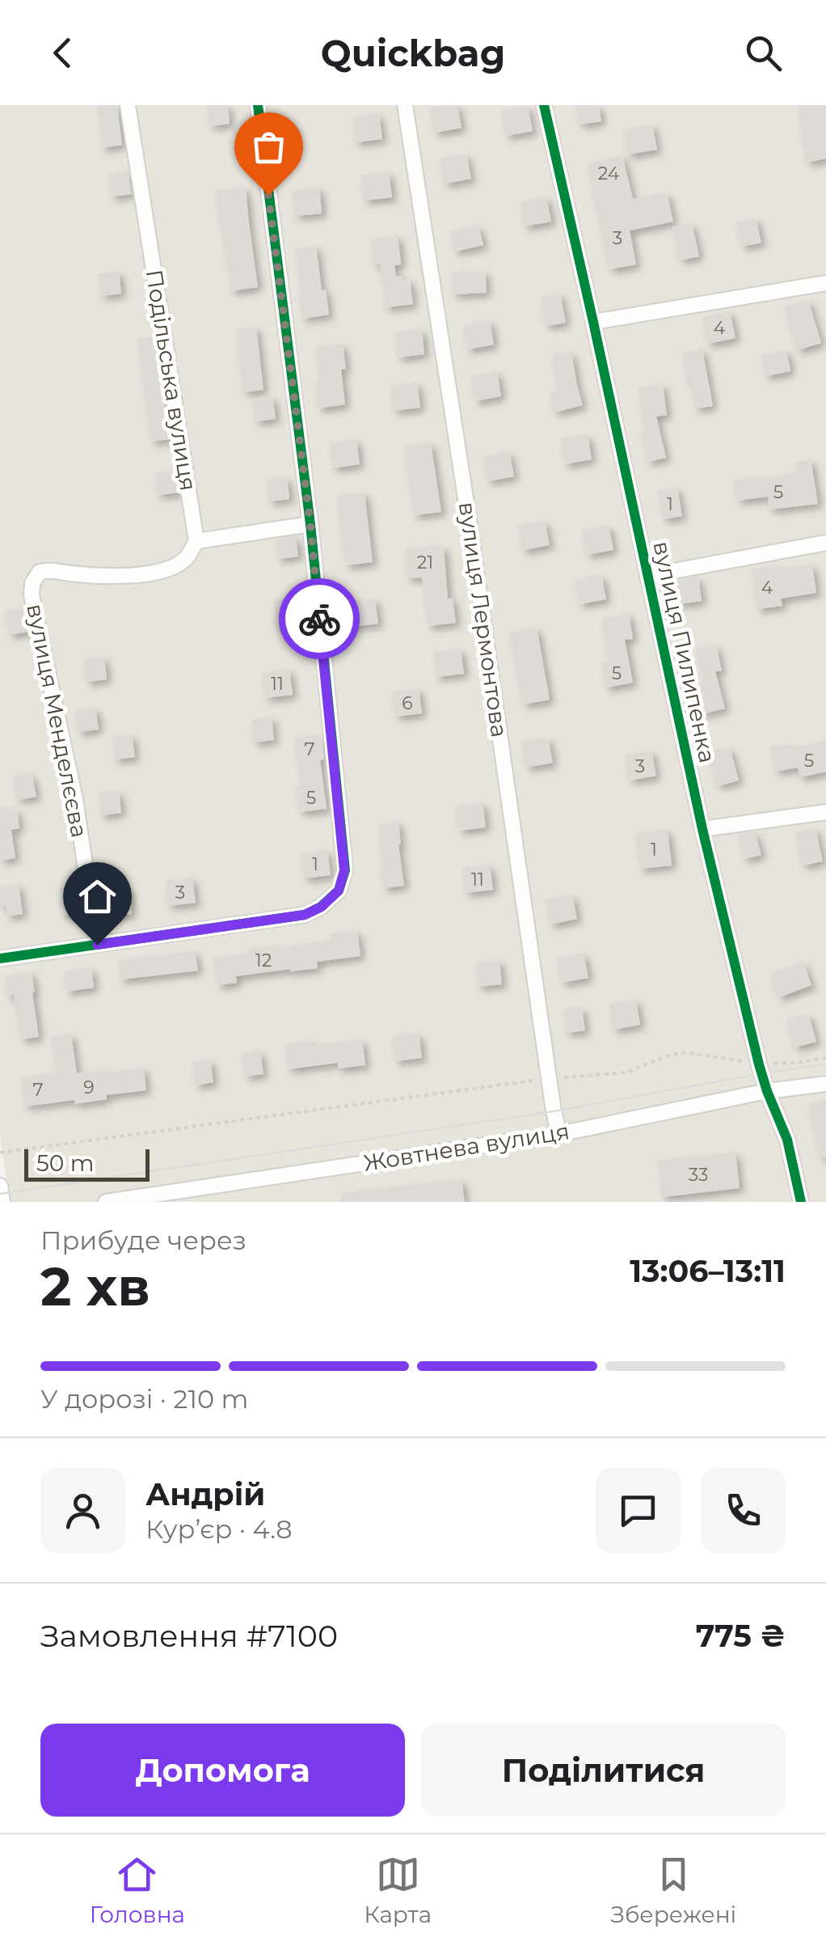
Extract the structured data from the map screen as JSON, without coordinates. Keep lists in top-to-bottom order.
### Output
{
  "streets": {
    "street": [
      "Подільська вулиця",
      "вулиця Лермонтова",
      "вулиця Пилипенка",
      "вулиця Менделєєва",
      "Жовтнева вулиця"
    ]
  },
  "crossings": [
    ["Подільська вулиця", "вулиця Менделєєва"],
    ["вулиця Лермонтова", "Жовтнева вулиця"],
    ["вулиця Пилипенка", "Жовтнева вулиця"]
  ],
  "house_numbers": [
    "24",
    "3",
    "4",
    "5",
    "1",
    "21",
    "4",
    "5",
    "11",
    "6",
    "7",
    "5",
    "3",
    "5",
    "1",
    "1",
    "11",
    "3",
    "12",
    "9",
    "7",
    "33"
  ],
  "scale_bar": "50 m",
  "page": {
    "header": "Quickbag",
    "scale": "50 m",
    "heading": ["2 хв", "Прибуде через", "13:06–13:11"],
    "panel": [
      "Андрій",
      "Кур’єр · 4.8",
      "Замовлення #7100",
      "775 ₴"
    ],
    "bar": "У дорозі · 210 m",
    "buttons": ["Допомога", "Поділитися"],
    "tabs": ["Головна", "Карта", "Збережені"]
  }
}
